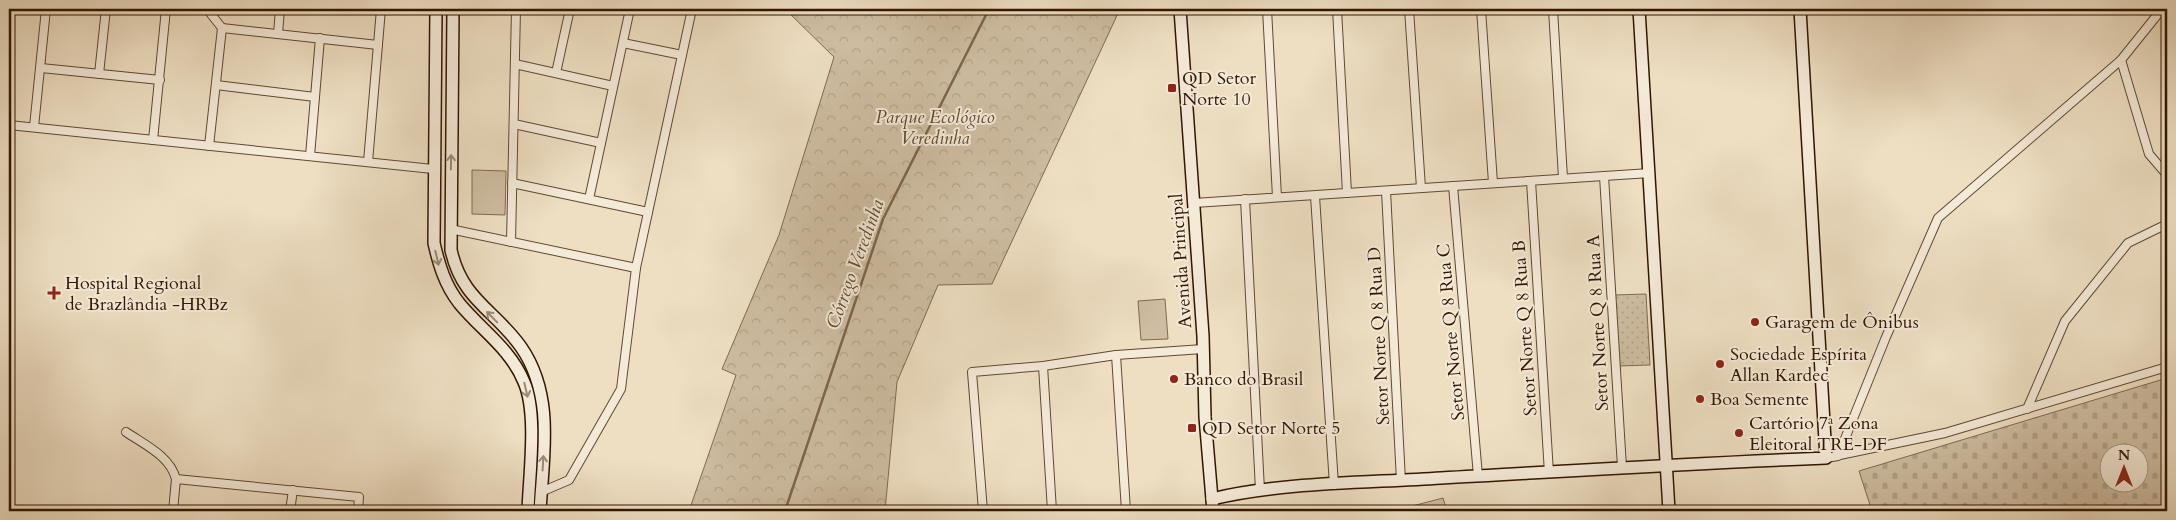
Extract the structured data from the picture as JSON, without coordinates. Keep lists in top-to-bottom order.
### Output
{
  "streets": {
    "street": [
      "Avenida Principal",
      "Setor Norte Q 8 Rua A",
      "Setor Norte Q 8 Rua B",
      "Setor Norte Q 8 Rua C",
      "Setor Norte Q 8 Rua D"
    ]
  },
  "water": ["Córrego Veredinha"],
  "parks": ["Parque Ecológico Veredinha"],
  "places": {
    "transit": ["QD Setor Norte 10", "QD Setor Norte 5"],
    "health": ["Hospital Regional de Brazlândia -HRBz"],
    "other": [
      "Garagem de Ônibus",
      "Sociedade Espírita Allan Kardec",
      "Banco do Brasil",
      "Boa Semente",
      "Cartório 7ª Zona Eleitoral TRE-DF"
    ]
  },
  "north": "top"
}
